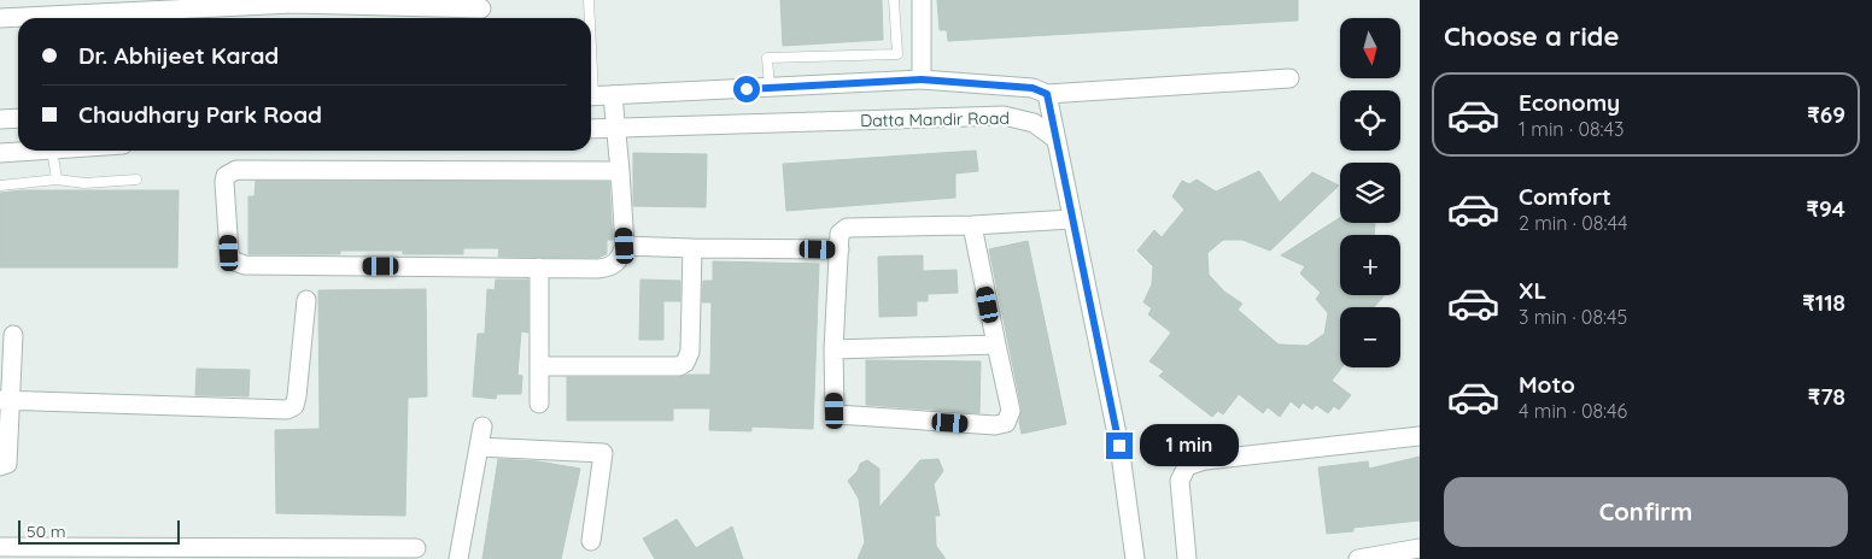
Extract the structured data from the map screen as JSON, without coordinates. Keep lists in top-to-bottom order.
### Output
{
  "streets": {
    "street": ["Datta Mandir Road"]
  },
  "scale_bar": "50 m",
  "north": "bottom",
  "page": {
    "heading": "Choose a ride",
    "map_buttons": ["+", "−"],
    "banner": ["Dr. Abhijeet Karad", "Chaudhary Park Road"],
    "list": [
      {
        "name": "Economy",
        "note": "1 min · 08:43",
        "value": "₹69"
      },
      {
        "name": "Comfort",
        "note": "2 min · 08:44",
        "value": "₹94"
      },
      {
        "name": "XL",
        "note": "3 min · 08:45",
        "value": "₹118"
      },
      {
        "name": "Moto",
        "note": "4 min · 08:46",
        "value": "₹78"
      }
    ],
    "bubble": "1 min",
    "buttons": "Confirm",
    "scale": "50 m"
  }
}
